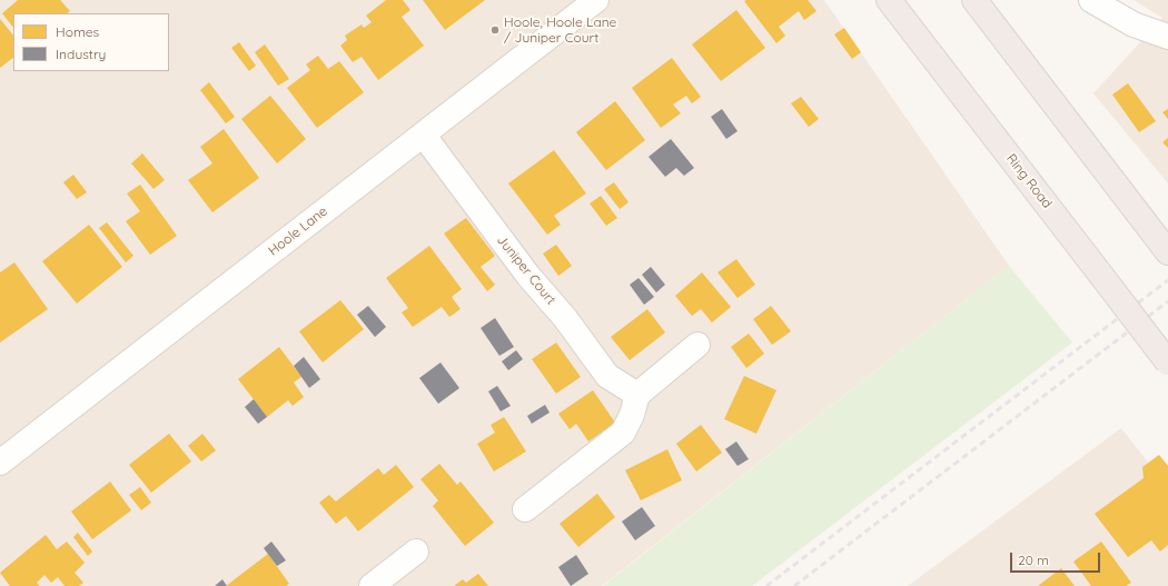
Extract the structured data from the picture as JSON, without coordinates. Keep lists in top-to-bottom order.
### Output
{
  "streets": {
    "highway": ["Ring Road"],
    "street": ["Hoole Lane", "Juniper Court"]
  },
  "crossings": [
    ["Hoole Lane", "Juniper Court"]
  ],
  "places": ["Hoole, Hoole Lane / Juniper Court"],
  "legend": ["Homes", "Industry"],
  "scale_bar": "20 m"
}
